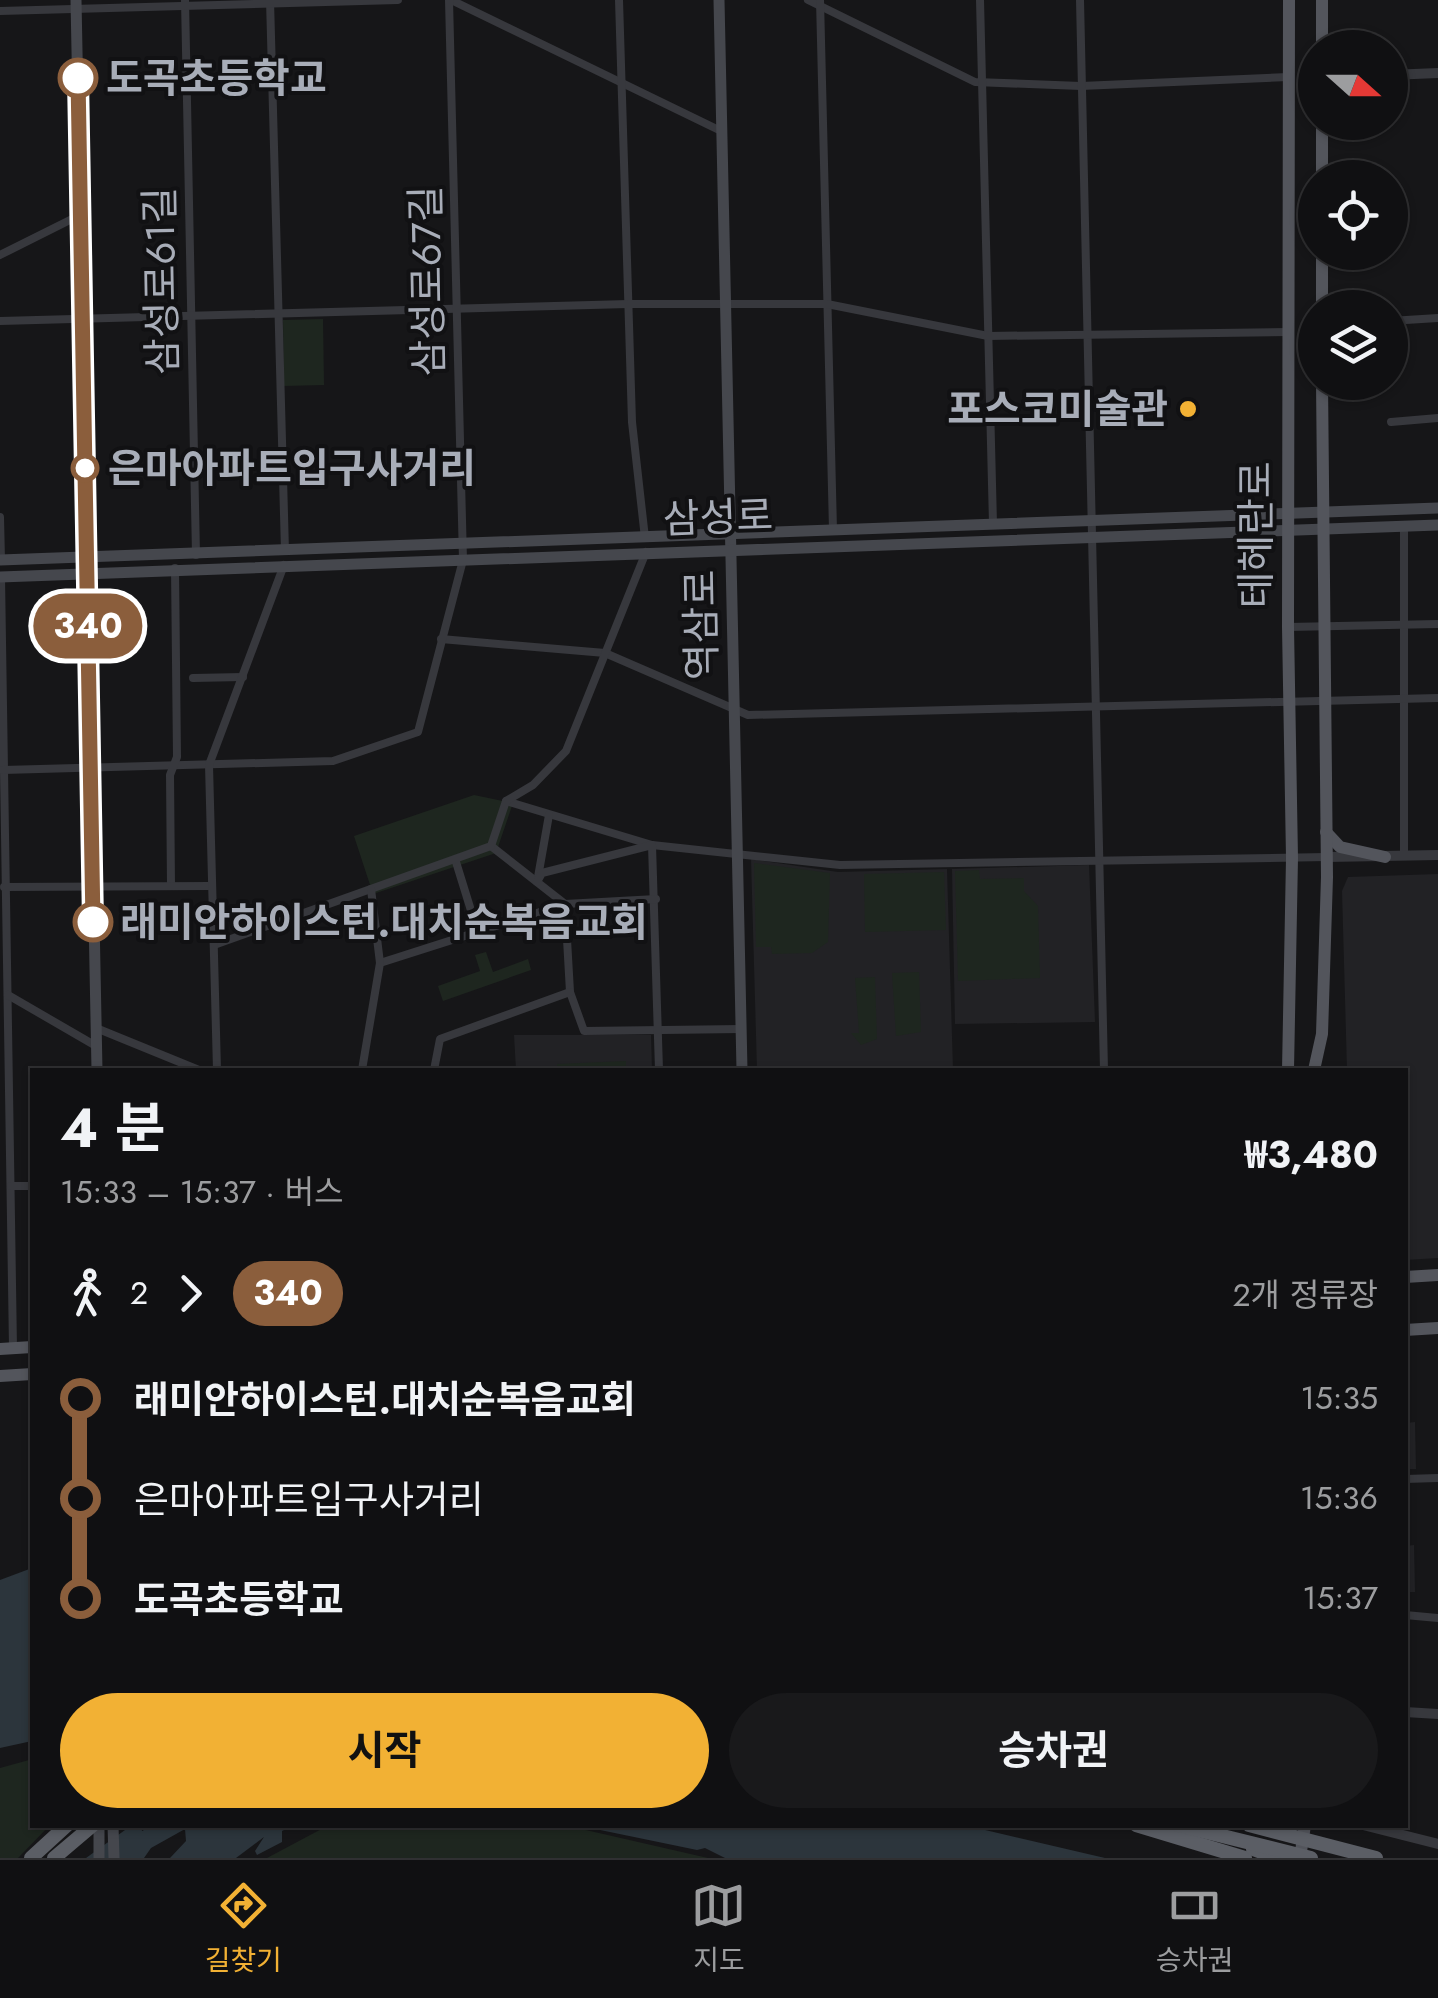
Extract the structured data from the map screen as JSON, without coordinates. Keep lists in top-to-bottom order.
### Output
{
  "streets": {
    "main road": ["삼성로", "테헤란로", "역삼로"],
    "street": ["삼성로61길", "삼성로67길"]
  },
  "crossings": [
    ["삼성로61길", "삼성로"],
    ["삼성로67길", "삼성로"],
    ["삼성로", "테헤란로"],
    ["삼성로", "역삼로"]
  ],
  "places": [
    "도곡초등학교",
    "포스코미술관",
    "은마아파트입구사거리",
    "래미안하이스턴.대치순복음교회"
  ],
  "lines": ["bus line 340"],
  "north": "right",
  "page": {
    "on_map": "340",
    "heading": ["4 분", "15:33 – 15:37 · 버스", "₩3,480"],
    "legs": ["2", "340", "2개 정류장"],
    "list": [
      {
        "name": "래미안하이스턴.대치순복음교회",
        "value": "15:35"
      },
      {
        "name": "은마아파트입구사거리",
        "value": "15:36"
      },
      {
        "name": "도곡초등학교",
        "value": "15:37"
      }
    ],
    "buttons": ["시작", "승차권"],
    "tabs": ["길찾기", "지도", "승차권"]
  }
}
